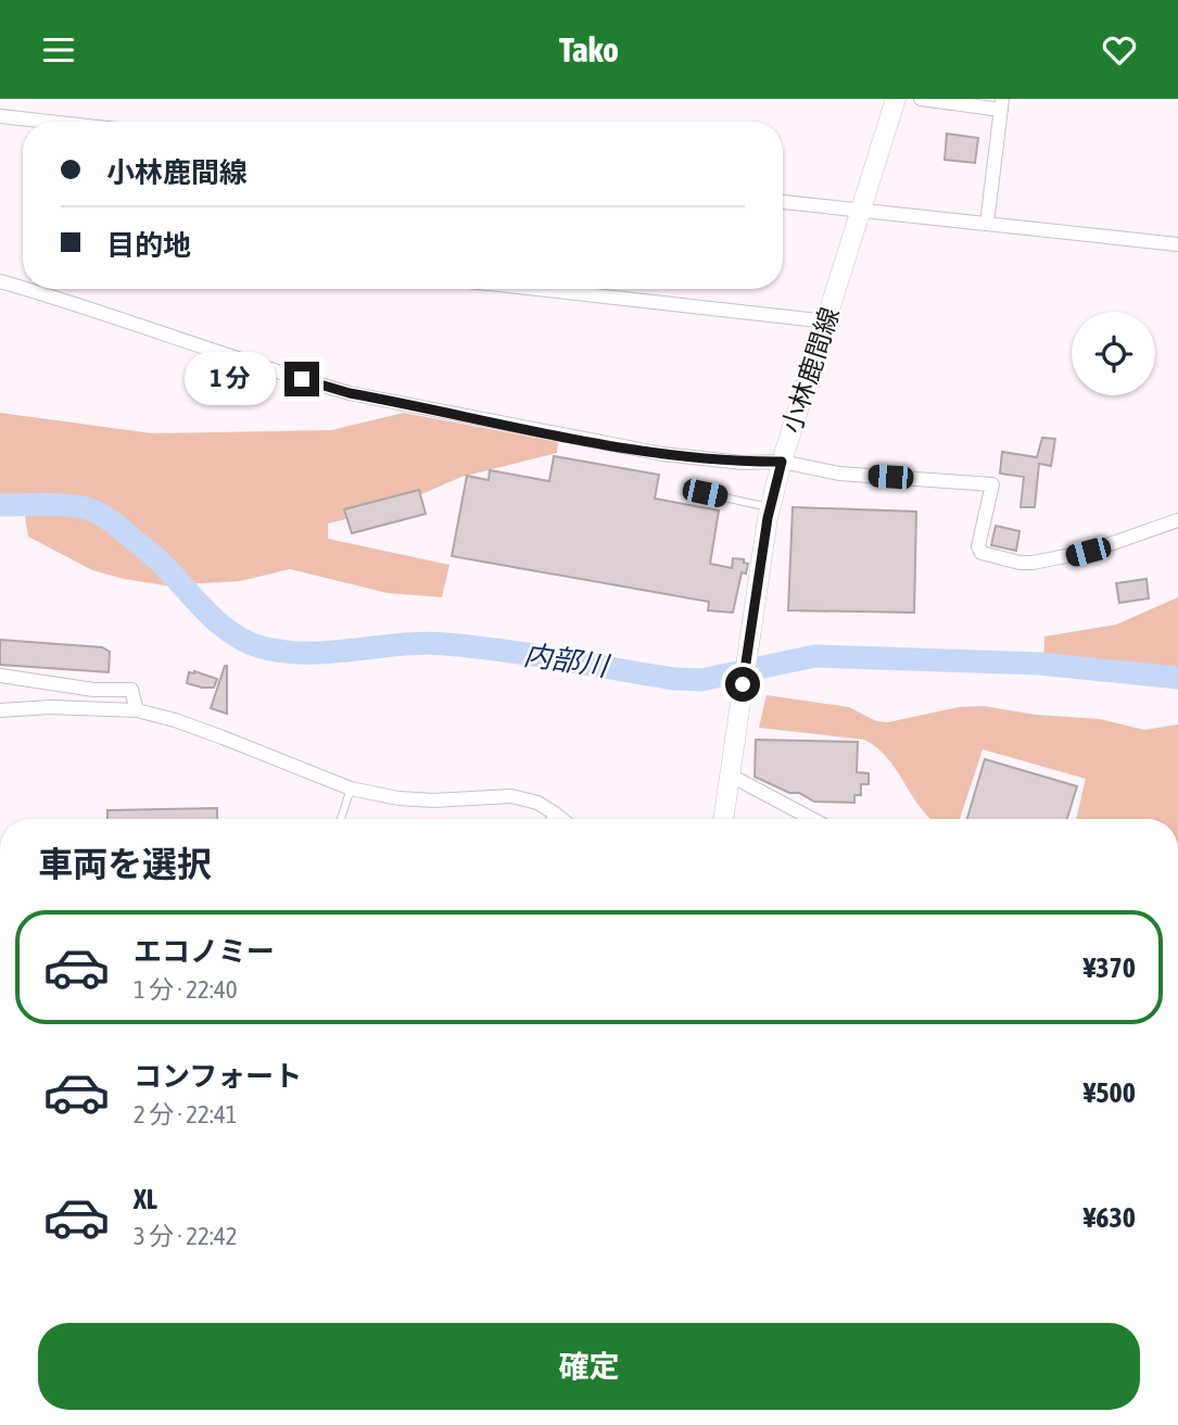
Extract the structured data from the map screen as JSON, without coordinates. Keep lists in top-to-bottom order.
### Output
{
  "streets": {
    "main road": ["小林鹿間線"]
  },
  "water": ["内部川"],
  "page": {
    "header": "Tako",
    "banner": ["小林鹿間線", "目的地"],
    "bubble": "1 分",
    "heading": "車両を選択",
    "list": [
      {
        "name": "エコノミー",
        "note": "1 分 · 22:40",
        "value": "¥370"
      },
      {
        "name": "コンフォート",
        "note": "2 分 · 22:41",
        "value": "¥500"
      },
      {
        "name": "XL",
        "note": "3 分 · 22:42",
        "value": "¥630"
      }
    ],
    "buttons": "確定"
  }
}
